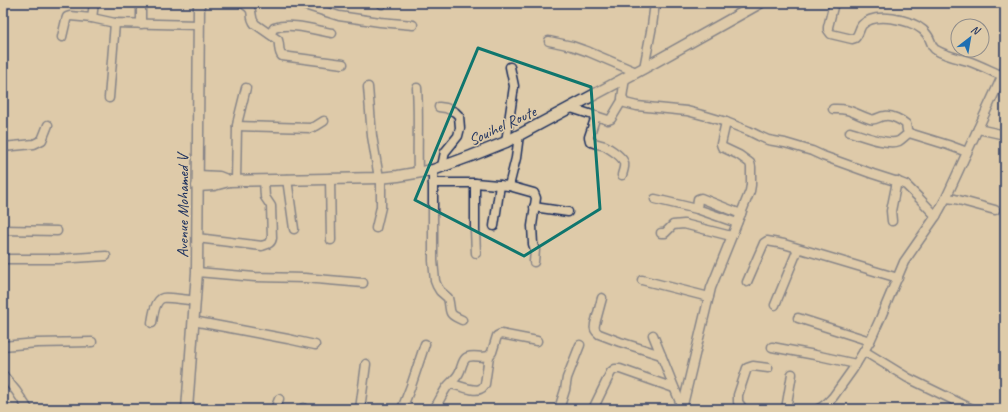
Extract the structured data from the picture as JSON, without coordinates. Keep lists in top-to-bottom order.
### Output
{
  "streets": {
    "main road": ["Souihel Route", "Avenue Mohamed V"]
  },
  "north": "top right"
}
